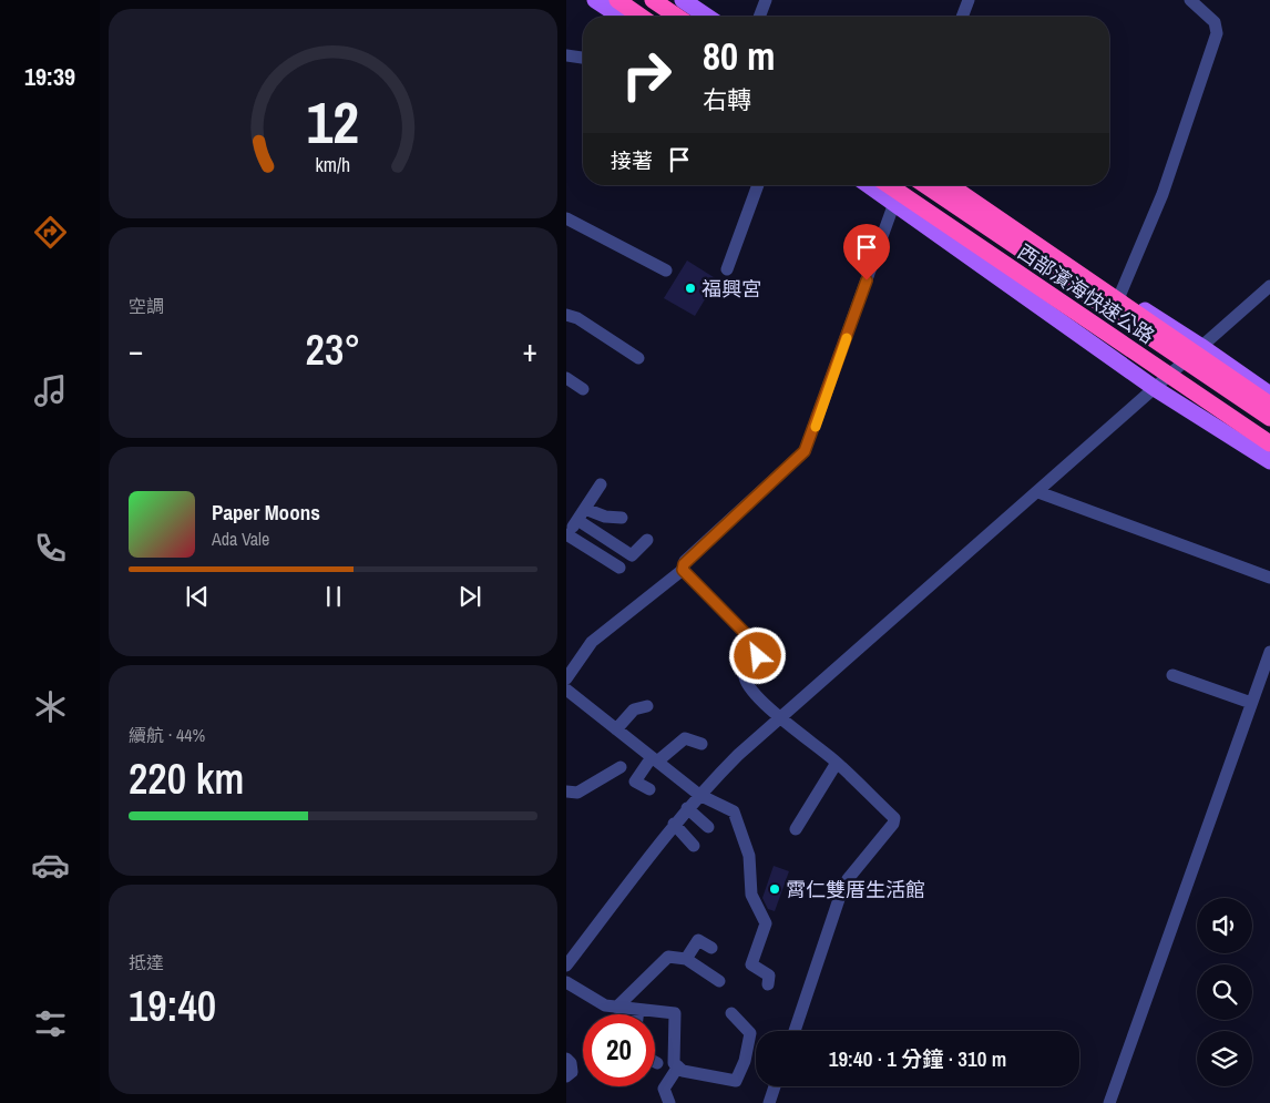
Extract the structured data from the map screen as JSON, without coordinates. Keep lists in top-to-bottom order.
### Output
{
  "streets": {
    "highway": ["西部濱海快速公路"]
  },
  "places": ["福興宮", "霄仁雙厝生活館"],
  "page": {
    "tabs": "19:39",
    "turn": ["80 m", "右轉"],
    "then": "接著",
    "tile": [
      "空調",
      ["續航 · 44%", "220 km"],
      ["抵達", "19:40"]
    ],
    "heat": ["−", "23°", "+"],
    "song": ["Paper Moons", "Ada Vale"],
    "limit": "20",
    "trip": "19:40 · 1 分鐘 · 310 m",
    "gauge": ["12", "km/h"]
  }
}
